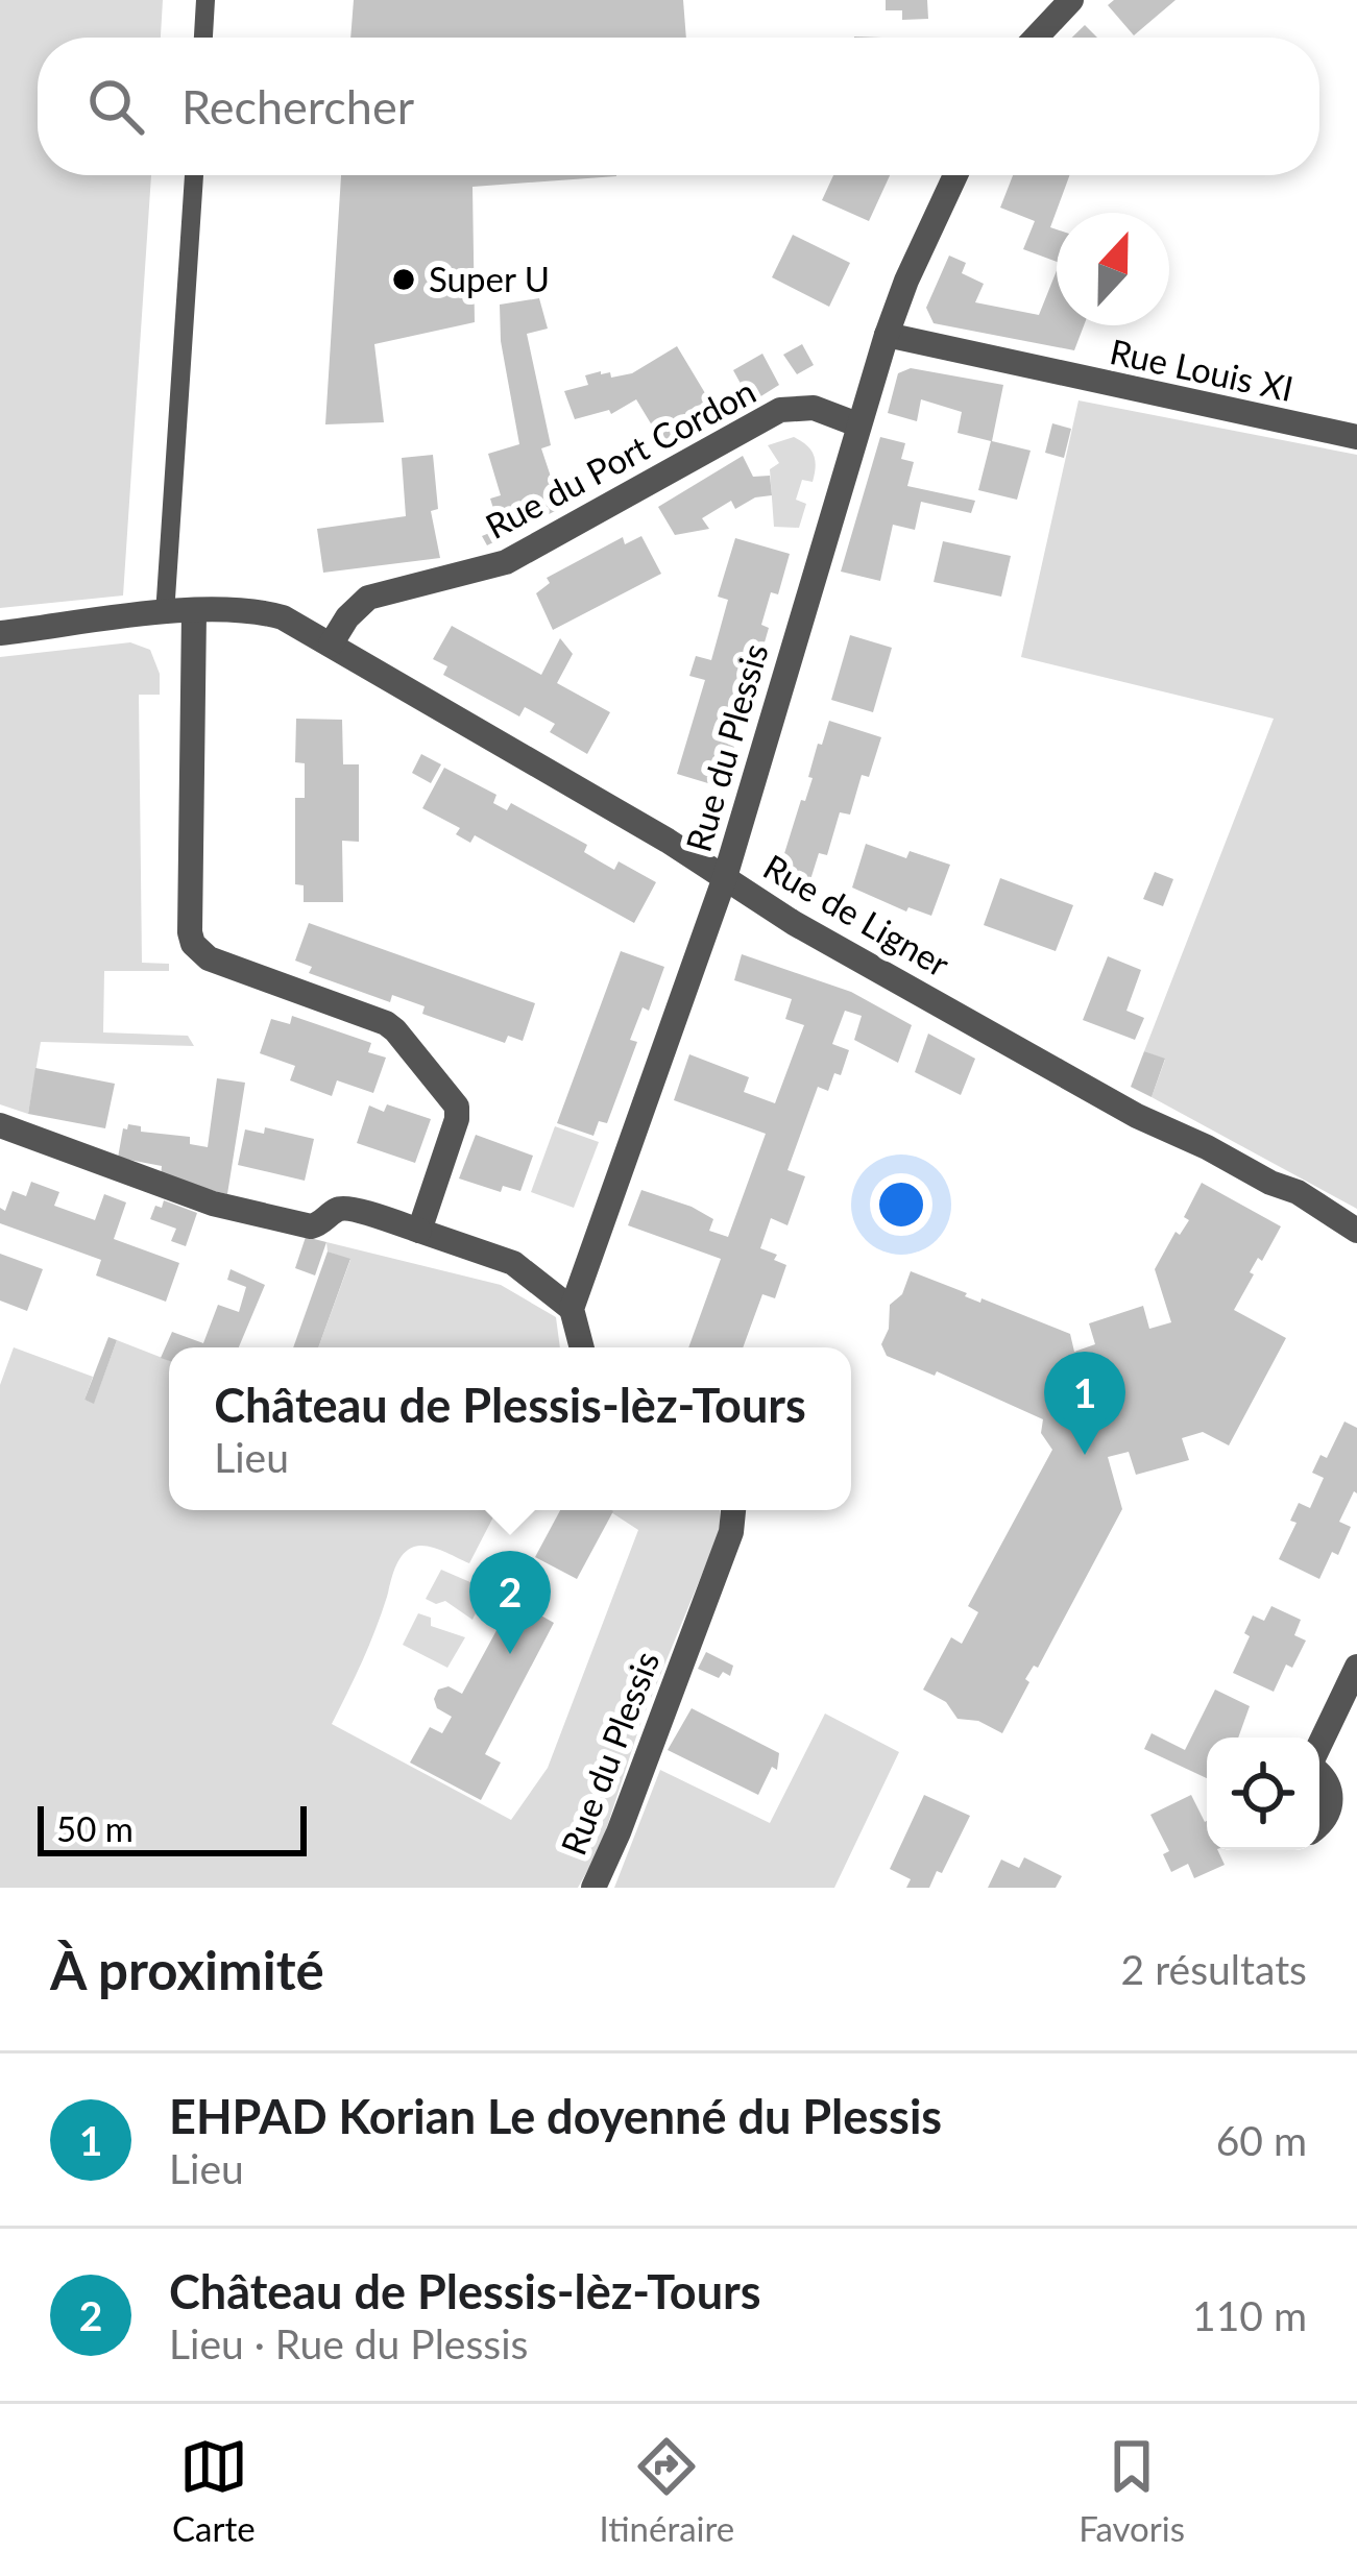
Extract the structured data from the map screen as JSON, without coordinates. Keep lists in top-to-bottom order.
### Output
{
  "streets": {
    "street": [
      "Rue Louis XI",
      "Rue du Port Cordon",
      "Rue du Plessis",
      "Rue de Ligner"
    ]
  },
  "crossings": [
    ["Rue Louis XI", "Rue du Plessis"],
    ["Rue du Port Cordon", "Rue du Plessis"],
    ["Rue du Port Cordon", "Rue de Ligner"],
    ["Rue du Plessis", "Rue de Ligner"]
  ],
  "places": ["Super U"],
  "scale_bar": "50 m",
  "north": "top",
  "page": {
    "search": "Rechercher",
    "popup": ["Château de Plessis-lèz-Tours", "Lieu"],
    "pins": ["1", "2"],
    "scale": "50 m",
    "heading": ["À proximité", "2 résultats"],
    "list": [
      {
        "mark": "1",
        "name": "EHPAD Korian Le doyenné du Plessis",
        "note": "Lieu",
        "value": "60 m"
      },
      {
        "mark": "2",
        "name": "Château de Plessis-lèz-Tours",
        "note": "Lieu · Rue du Plessis",
        "value": "110 m"
      }
    ],
    "nav": ["Carte", "Itinéraire", "Favoris"]
  }
}
